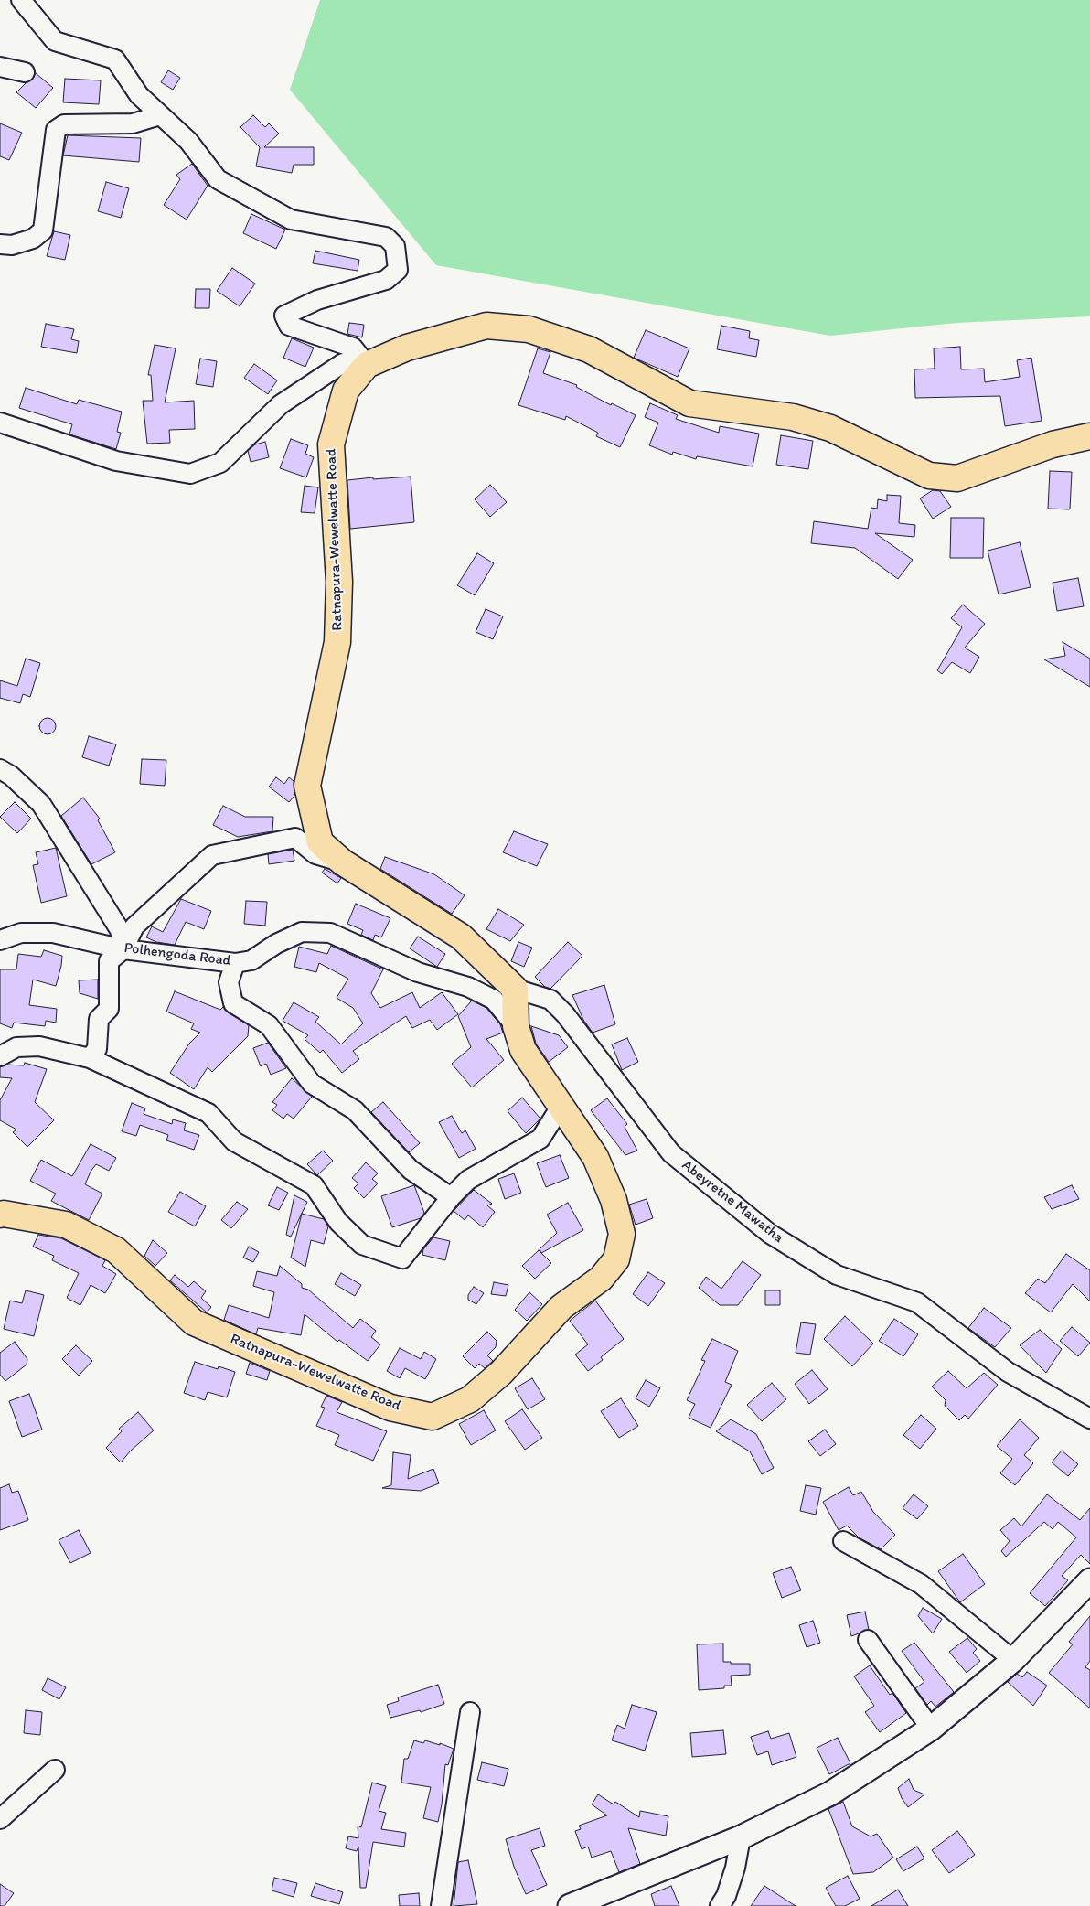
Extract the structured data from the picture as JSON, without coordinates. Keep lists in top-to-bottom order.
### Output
{
  "streets": {
    "main road": ["Ratnapura-Wewelwatte Road"],
    "street": ["Polhengoda Road", "Abeyretne Mawatha"]
  },
  "crossings": [
    ["Ratnapura-Wewelwatte Road", "Polhengoda Road"],
    ["Ratnapura-Wewelwatte Road", "Abeyretne Mawatha"]
  ]
}
